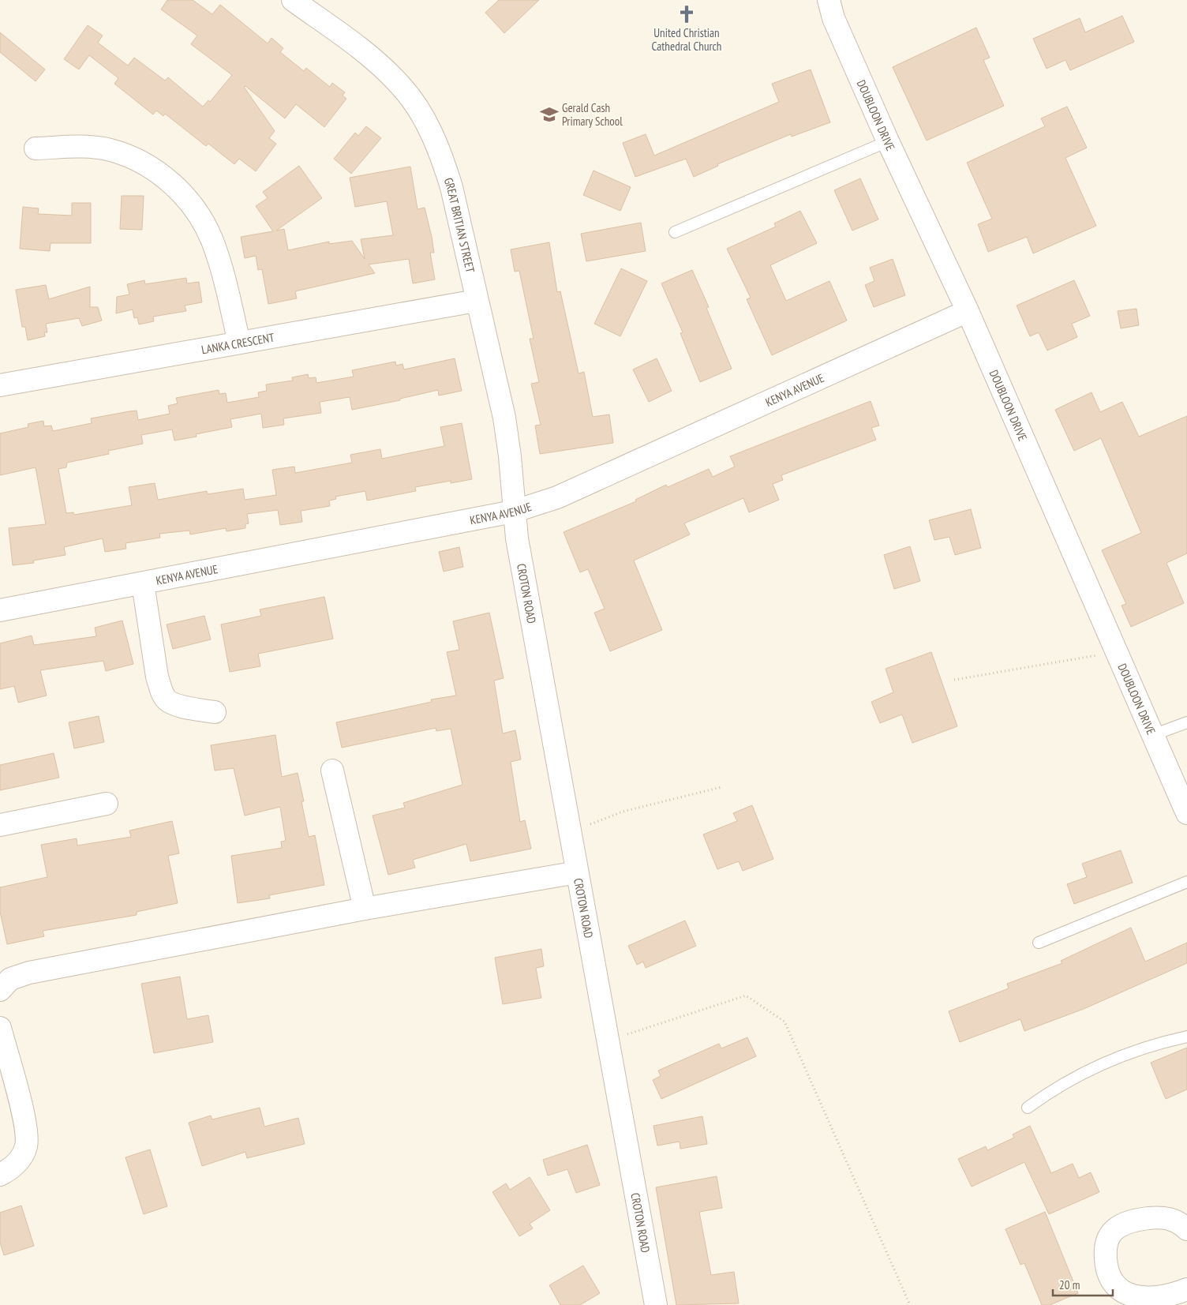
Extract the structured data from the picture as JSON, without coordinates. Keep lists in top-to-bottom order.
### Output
{
  "streets": {
    "street": [
      "DOUBLOON DRIVE",
      "GREAT BRITIAN STREET",
      "LANKA CRESCENT",
      "KENYA AVENUE",
      "CROTON ROAD"
    ]
  },
  "crossings": [
    ["DOUBLOON DRIVE", "KENYA AVENUE"],
    ["GREAT BRITIAN STREET", "LANKA CRESCENT"],
    ["GREAT BRITIAN STREET", "KENYA AVENUE"],
    ["GREAT BRITIAN STREET", "CROTON ROAD"],
    ["KENYA AVENUE", "CROTON ROAD"]
  ],
  "places": {
    "church": ["United Christian Cathedral Church"],
    "school or university": ["Gerald Cash Primary School"]
  },
  "scale_bar": "20 m"
}
